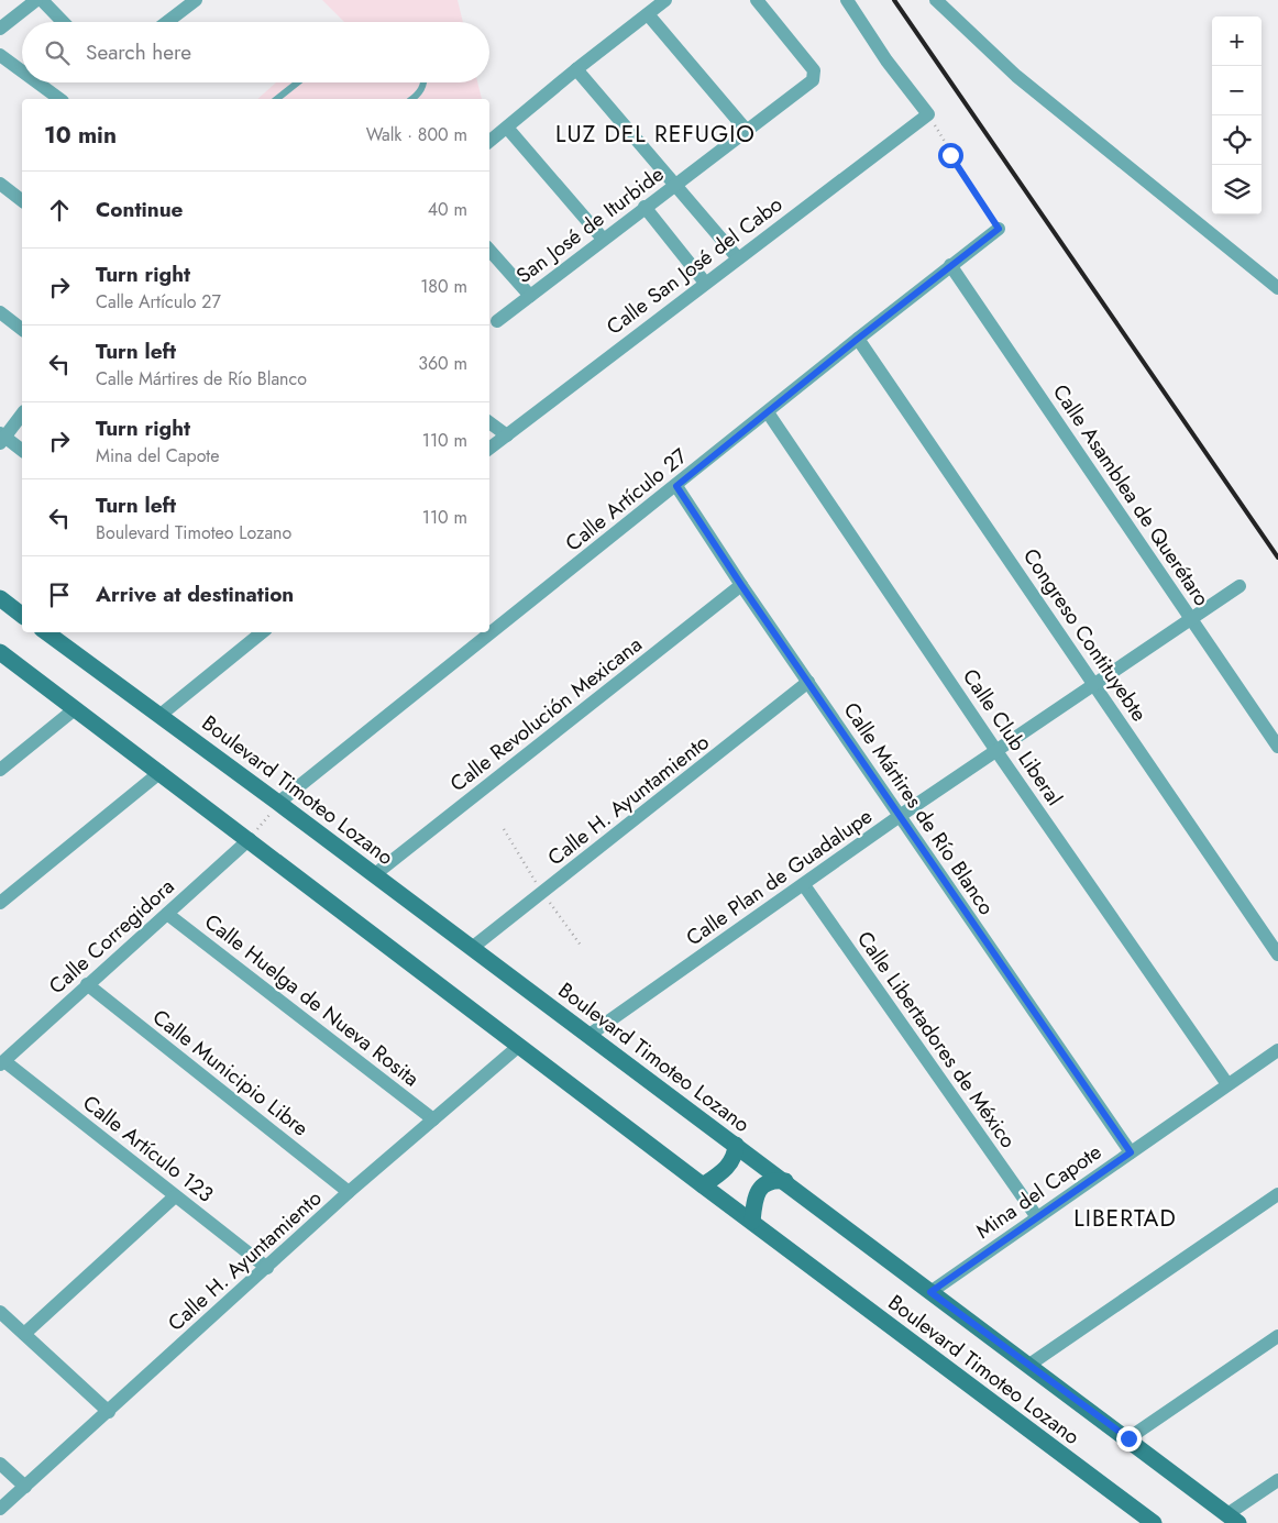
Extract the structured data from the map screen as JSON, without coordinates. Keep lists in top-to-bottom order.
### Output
{
  "streets": {
    "main road": ["Boulevard Timoteo Lozano"],
    "street": [
      "San José de Iturbide",
      "Calle San José del Cabo",
      "Calle Asamblea de Querétaro",
      "Calle Artículo 27",
      "Congreso Contituyebte",
      "Calle Revolución Mexicana",
      "Calle Club Liberal",
      "Calle H. Ayuntamiento",
      "Calle Mártires de Río Blanco",
      "Calle Plan de Guadalupe",
      "Calle Corregidora",
      "Calle Huelga de Nueva Rosita",
      "Calle Libertadores de México",
      "Calle Municipio Libre",
      "Calle Artículo 123",
      "Mina del Capote"
    ]
  },
  "crossings": [
    ["Calle Asamblea de Querétaro", "Calle Artículo 27"],
    ["Calle Asamblea de Querétaro", "Calle Plan de Guadalupe"],
    ["Calle Artículo 27", "Congreso Contituyebte"],
    ["Calle Artículo 27", "Calle Club Liberal"],
    ["Calle Artículo 27", "Boulevard Timoteo Lozano"],
    ["Calle Artículo 27", "Calle Mártires de Río Blanco"],
    ["Congreso Contituyebte", "Calle Plan de Guadalupe"],
    ["Calle Revolución Mexicana", "Boulevard Timoteo Lozano"],
    ["Calle Revolución Mexicana", "Calle Mártires de Río Blanco"],
    ["Calle Club Liberal", "Calle Plan de Guadalupe"],
    ["Calle Club Liberal", "Mina del Capote"],
    ["Boulevard Timoteo Lozano", "Calle H. Ayuntamiento"],
    ["Boulevard Timoteo Lozano", "Calle Plan de Guadalupe"],
    ["Boulevard Timoteo Lozano", "Calle Corregidora"],
    ["Boulevard Timoteo Lozano", "Mina del Capote"],
    ["Calle H. Ayuntamiento", "Calle Mártires de Río Blanco"],
    ["Calle H. Ayuntamiento", "Calle Huelga de Nueva Rosita"],
    ["Calle H. Ayuntamiento", "Calle Municipio Libre"],
    ["Calle H. Ayuntamiento", "Calle Artículo 123"],
    ["Calle Mártires de Río Blanco", "Calle Plan de Guadalupe"],
    ["Calle Mártires de Río Blanco", "Mina del Capote"],
    ["Calle Plan de Guadalupe", "Calle Libertadores de México"],
    ["Calle Corregidora", "Calle Huelga de Nueva Rosita"],
    ["Calle Corregidora", "Calle Municipio Libre"],
    ["Calle Corregidora", "Calle Artículo 123"],
    ["Calle Libertadores de México", "Mina del Capote"]
  ],
  "districts": ["LUZ DEL REFUGIO", "LIBERTAD"],
  "page": {
    "map_buttons": ["+", "−"],
    "search": "Search here",
    "heading": ["10 min", "Walk · 800 m"],
    "list": [
      ["Continue", "40 m"],
      ["Turn right", "Calle Artículo 27", "180 m"],
      ["Turn left", "Calle Mártires de Río Blanco", "360 m"],
      ["Turn right", "Mina del Capote", "110 m"],
      ["Turn left", "Boulevard Timoteo Lozano", "110 m"],
      "Arrive at destination"
    ]
  }
}
